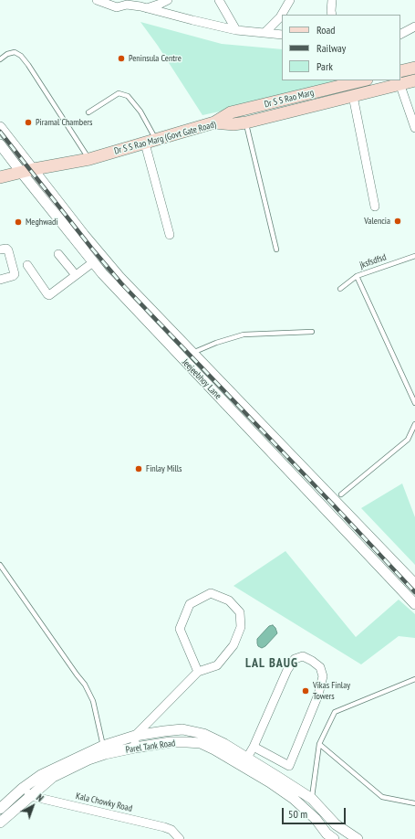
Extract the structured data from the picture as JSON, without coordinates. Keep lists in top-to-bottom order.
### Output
{
  "streets": {
    "main road": ["Dr S S Rao Marg", "Dr S S Rao Marg (Govt Gate Road)"],
    "street": ["Jeejeebhoy Lane", "Parel Tank Road", "Kala Chowky Road"],
    "lane": ["jksfsdfsd"]
  },
  "crossings": [
    ["Dr S S Rao Marg", "Dr S S Rao Marg (Govt Gate Road)"],
    ["Dr S S Rao Marg (Govt Gate Road)", "Jeejeebhoy Lane"],
    ["Parel Tank Road", "Kala Chowky Road"]
  ],
  "districts": ["LAL BAUG"],
  "places": [
    "Peninsula Centre",
    "Piramal Chambers",
    "Valencia",
    "Meghwadi",
    "Finlay Mills",
    "Vikas Finlay Towers"
  ],
  "legend": ["Road", "Railway", "Park"],
  "scale_bar": "50 m",
  "north": "top right"
}
